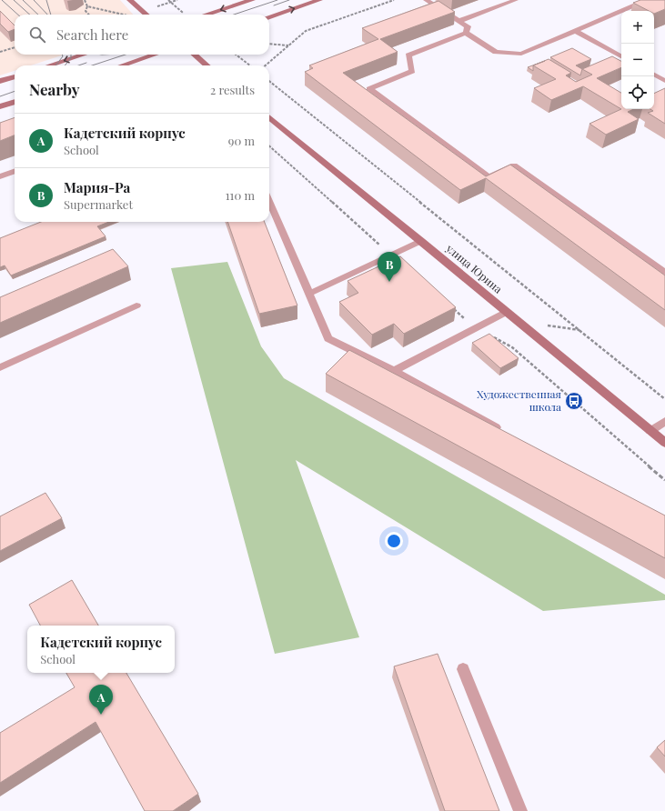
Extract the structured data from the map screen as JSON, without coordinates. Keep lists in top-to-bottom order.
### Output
{
  "streets": {
    "main road": ["улица Юрина"]
  },
  "places": {
    "bus stop": ["Художественная школа"]
  },
  "page": {
    "map_buttons": ["+", "−"],
    "search": "Search here",
    "heading": ["Nearby", "2 results"],
    "list": [
      {
        "mark": "A",
        "name": "Кадетский корпус",
        "note": "School",
        "value": "90 m"
      },
      {
        "mark": "B",
        "name": "Мария-Ра",
        "note": "Supermarket",
        "value": "110 m"
      }
    ],
    "pins": ["B", "A"],
    "popup": ["Кадетский корпус", "School"]
  }
}
